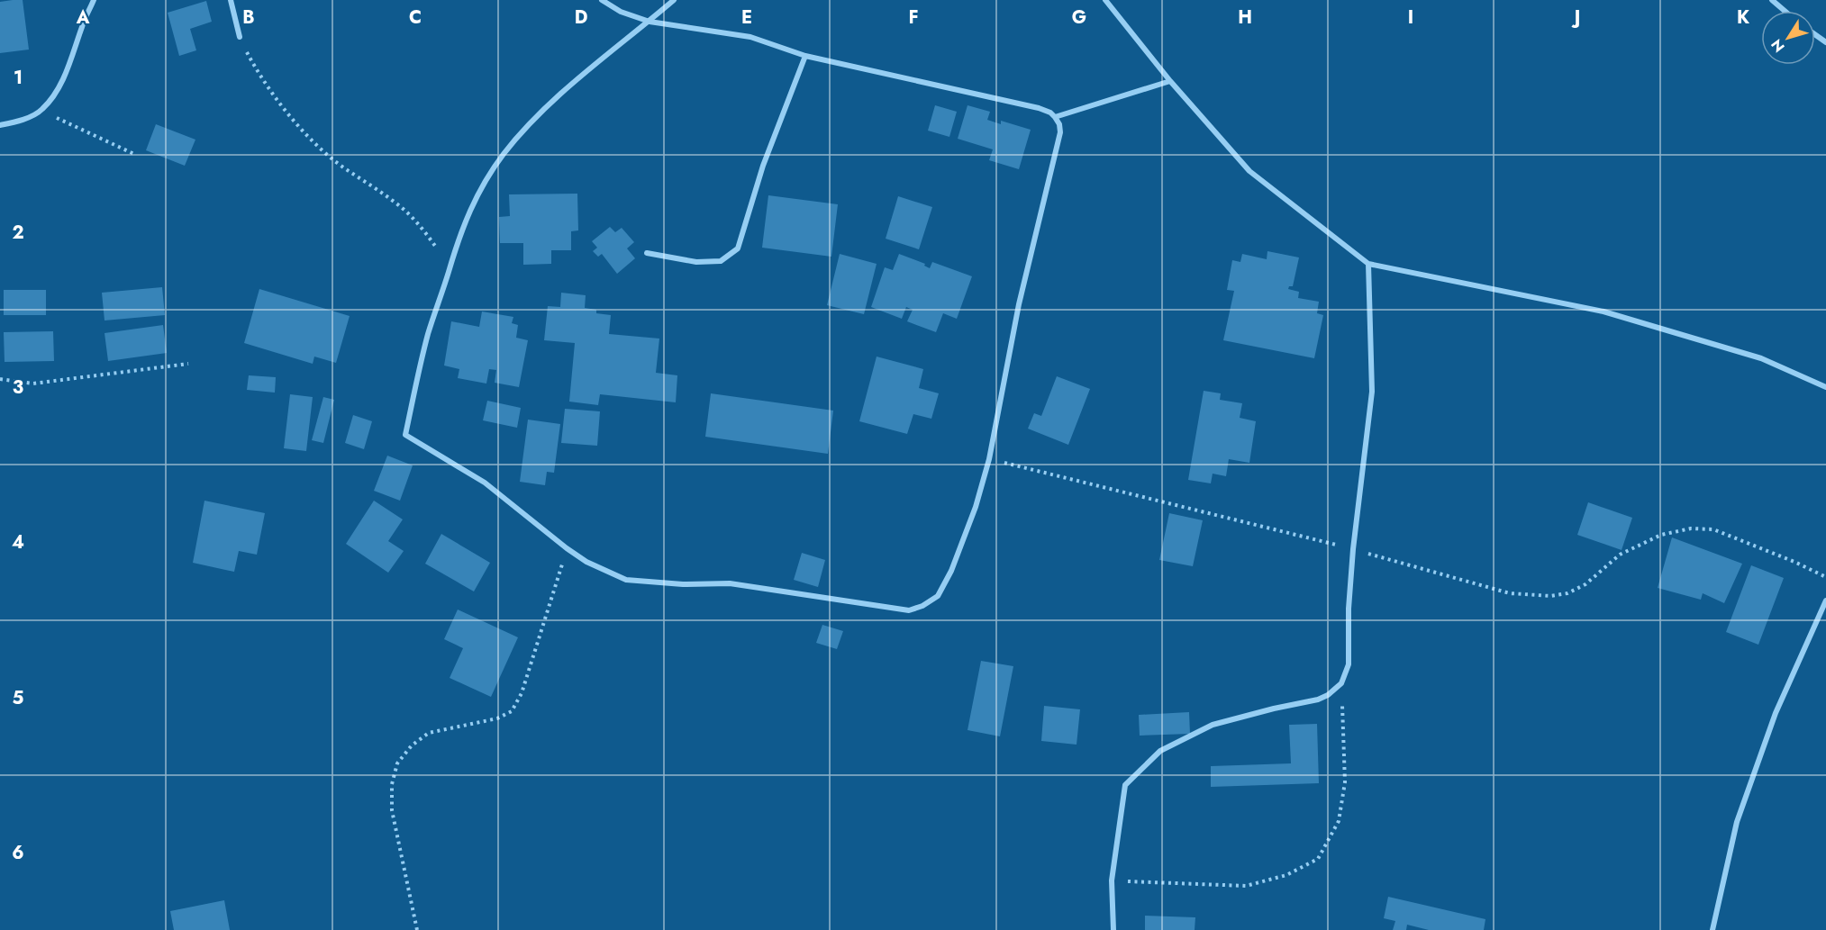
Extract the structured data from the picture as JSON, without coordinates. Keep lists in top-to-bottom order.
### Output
{
  "north": "bottom left",
  "grid": {
    "columns": [
      "A",
      "B",
      "C",
      "D",
      "E",
      "F",
      "G",
      "H",
      "I",
      "J",
      "K"
    ],
    "rows": [
      "1",
      "2",
      "3",
      "4",
      "5",
      "6"
    ]
  }
}
